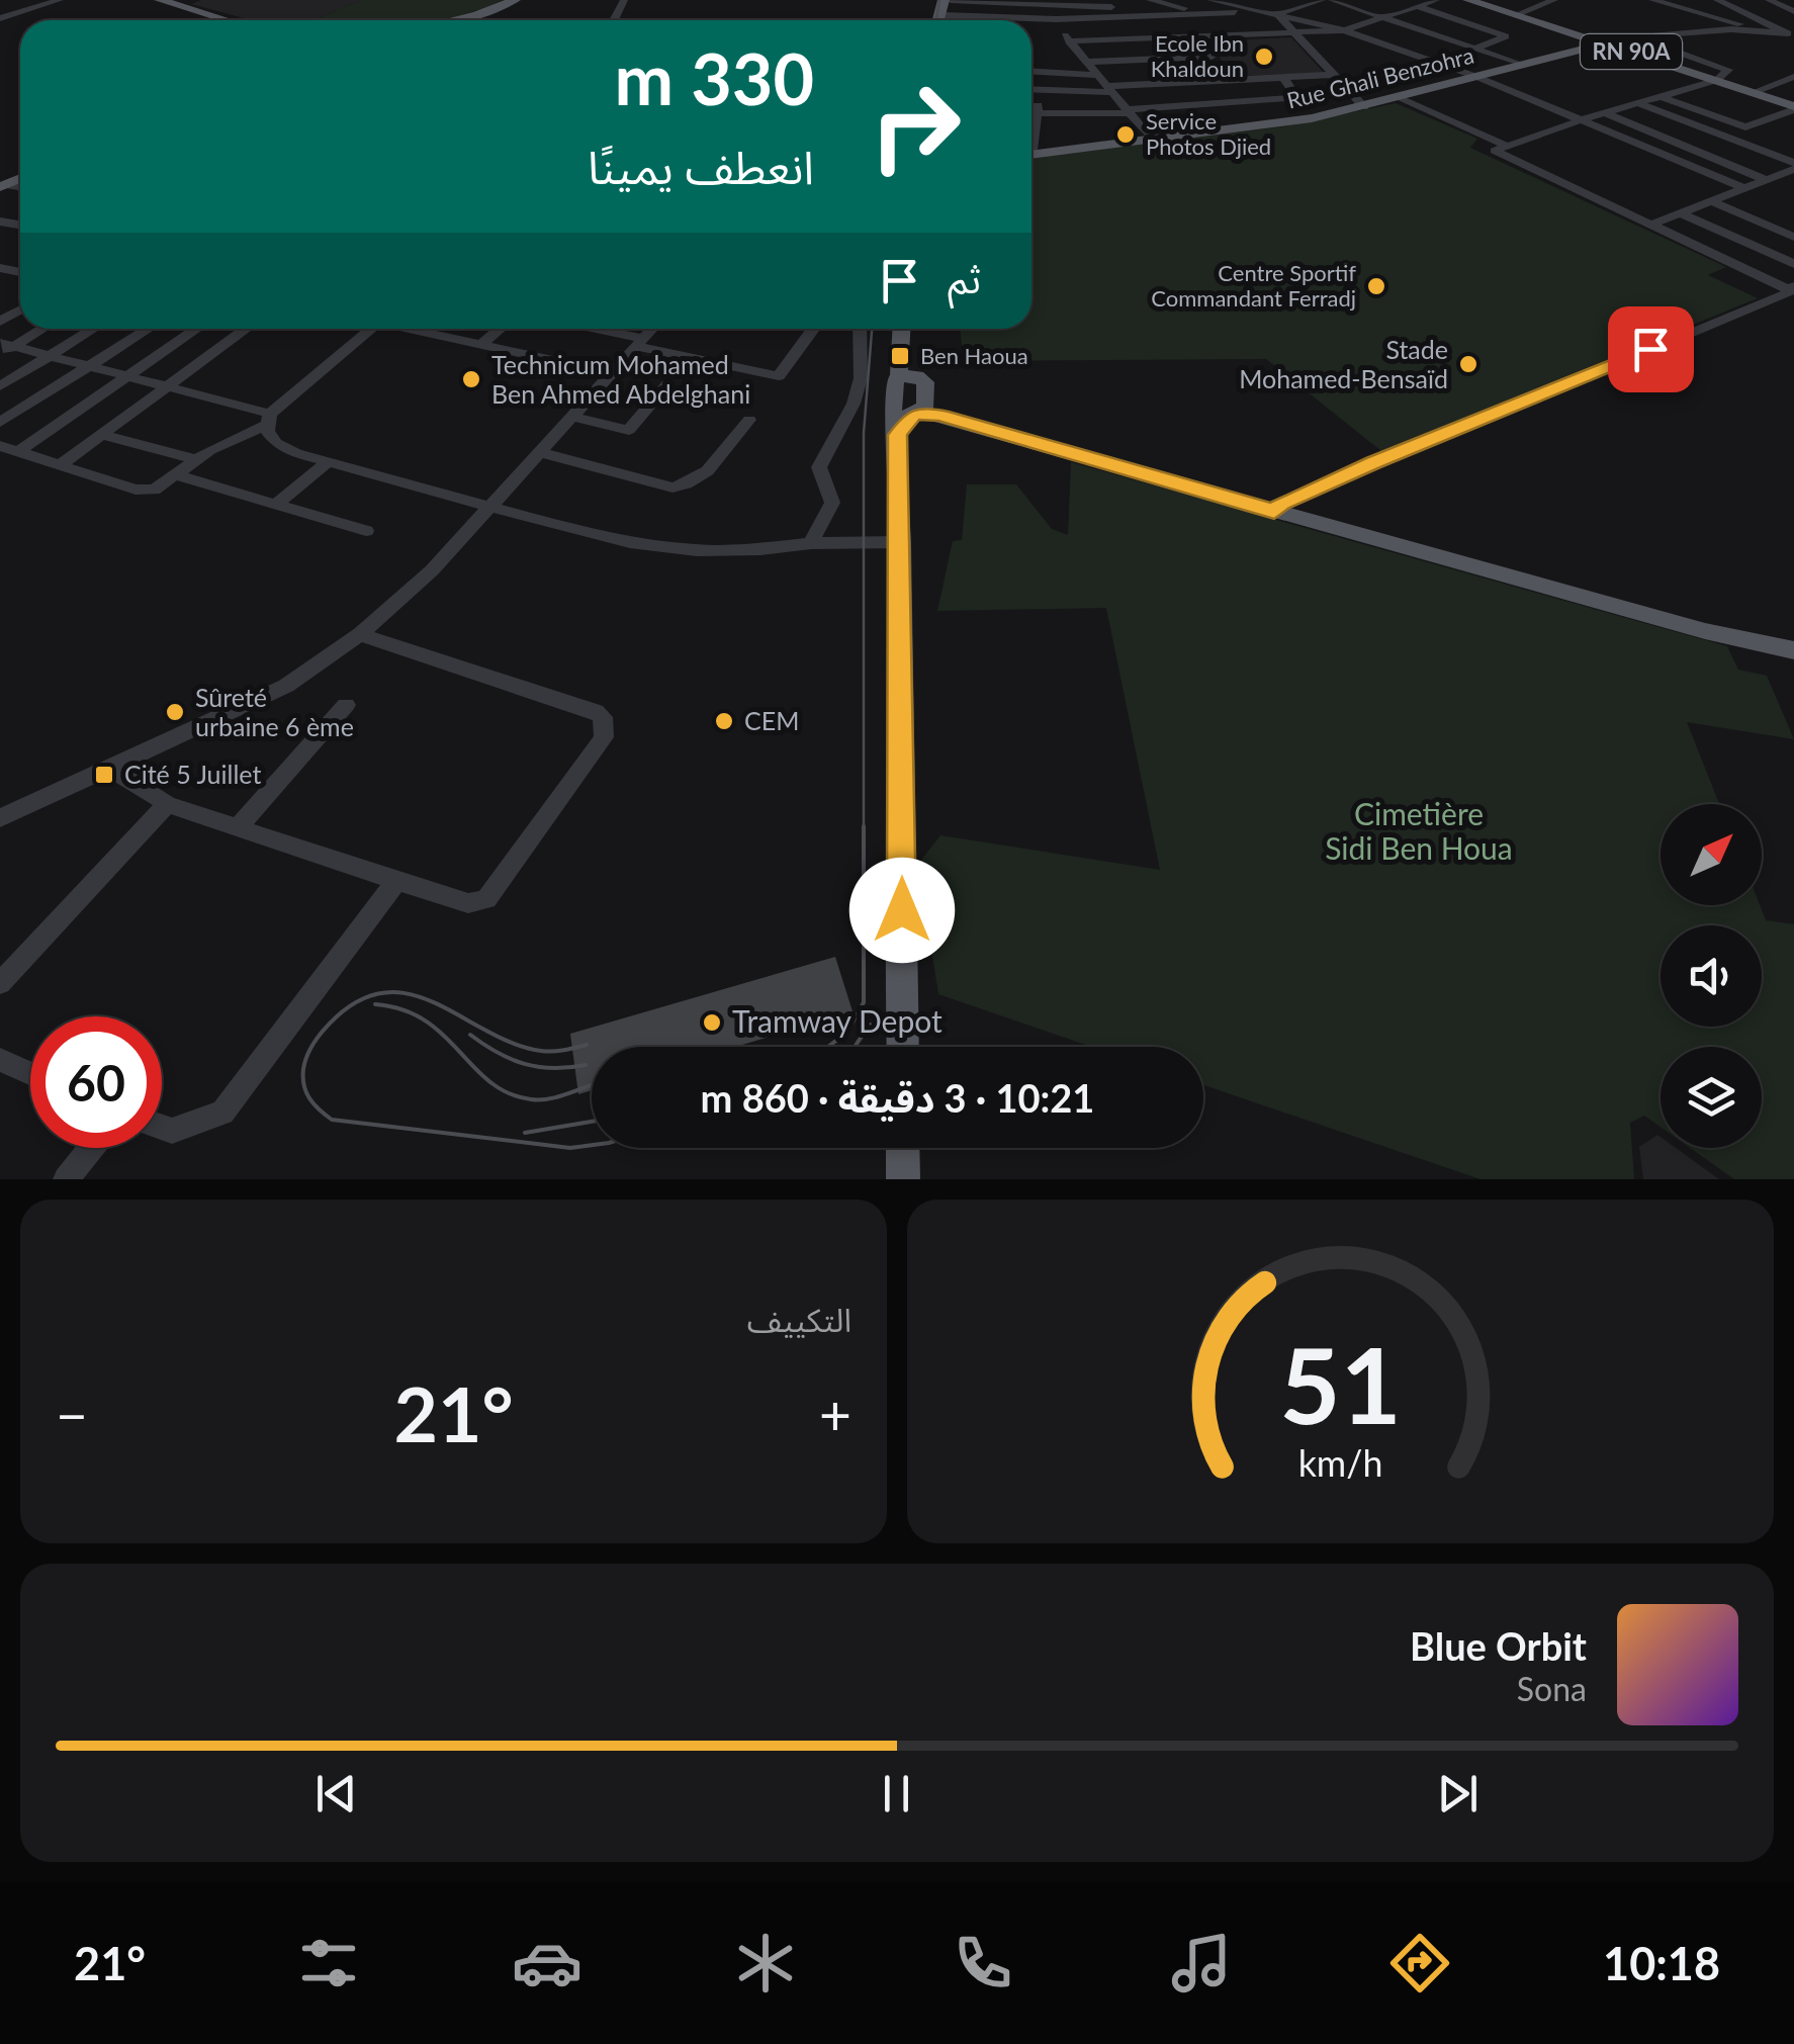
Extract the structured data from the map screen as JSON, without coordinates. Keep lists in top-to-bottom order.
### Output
{
  "streets": {
    "main road": ["RN 90A", "Rue Ghali Benzohra"]
  },
  "crossings": [
    ["RN 90A", "Rue Ghali Benzohra"]
  ],
  "parks": ["Cimetière Sidi Ben Houa"],
  "places": {
    "other": [
      "Ecole Ibn Khaldoun",
      "Service Photos Djied",
      "Centre Sportif Commandant Ferradj",
      "Stade Mohamed-Bensaïd",
      "Technicum Mohamed Ben Ahmed Abdelghani",
      "Sûreté urbaine 6 ème",
      "CEM",
      "Tramway Depot"
    ],
    "transit": ["Ben Haoua", "Cité 5 Juillet"]
  },
  "north": "top right",
  "page": {
    "turn": ["330 m", "انعطف يمينًا"],
    "then": "ثم",
    "limit": "60",
    "trip": "10:21 · 3 دقيقة · 860 m",
    "tile": "التكييف",
    "heat": ["−", "21°", "+"],
    "song": ["Blue Orbit", "Sona"],
    "tabs": ["10:18", "21°"],
    "gauge": ["51", "km/h"]
  }
}
